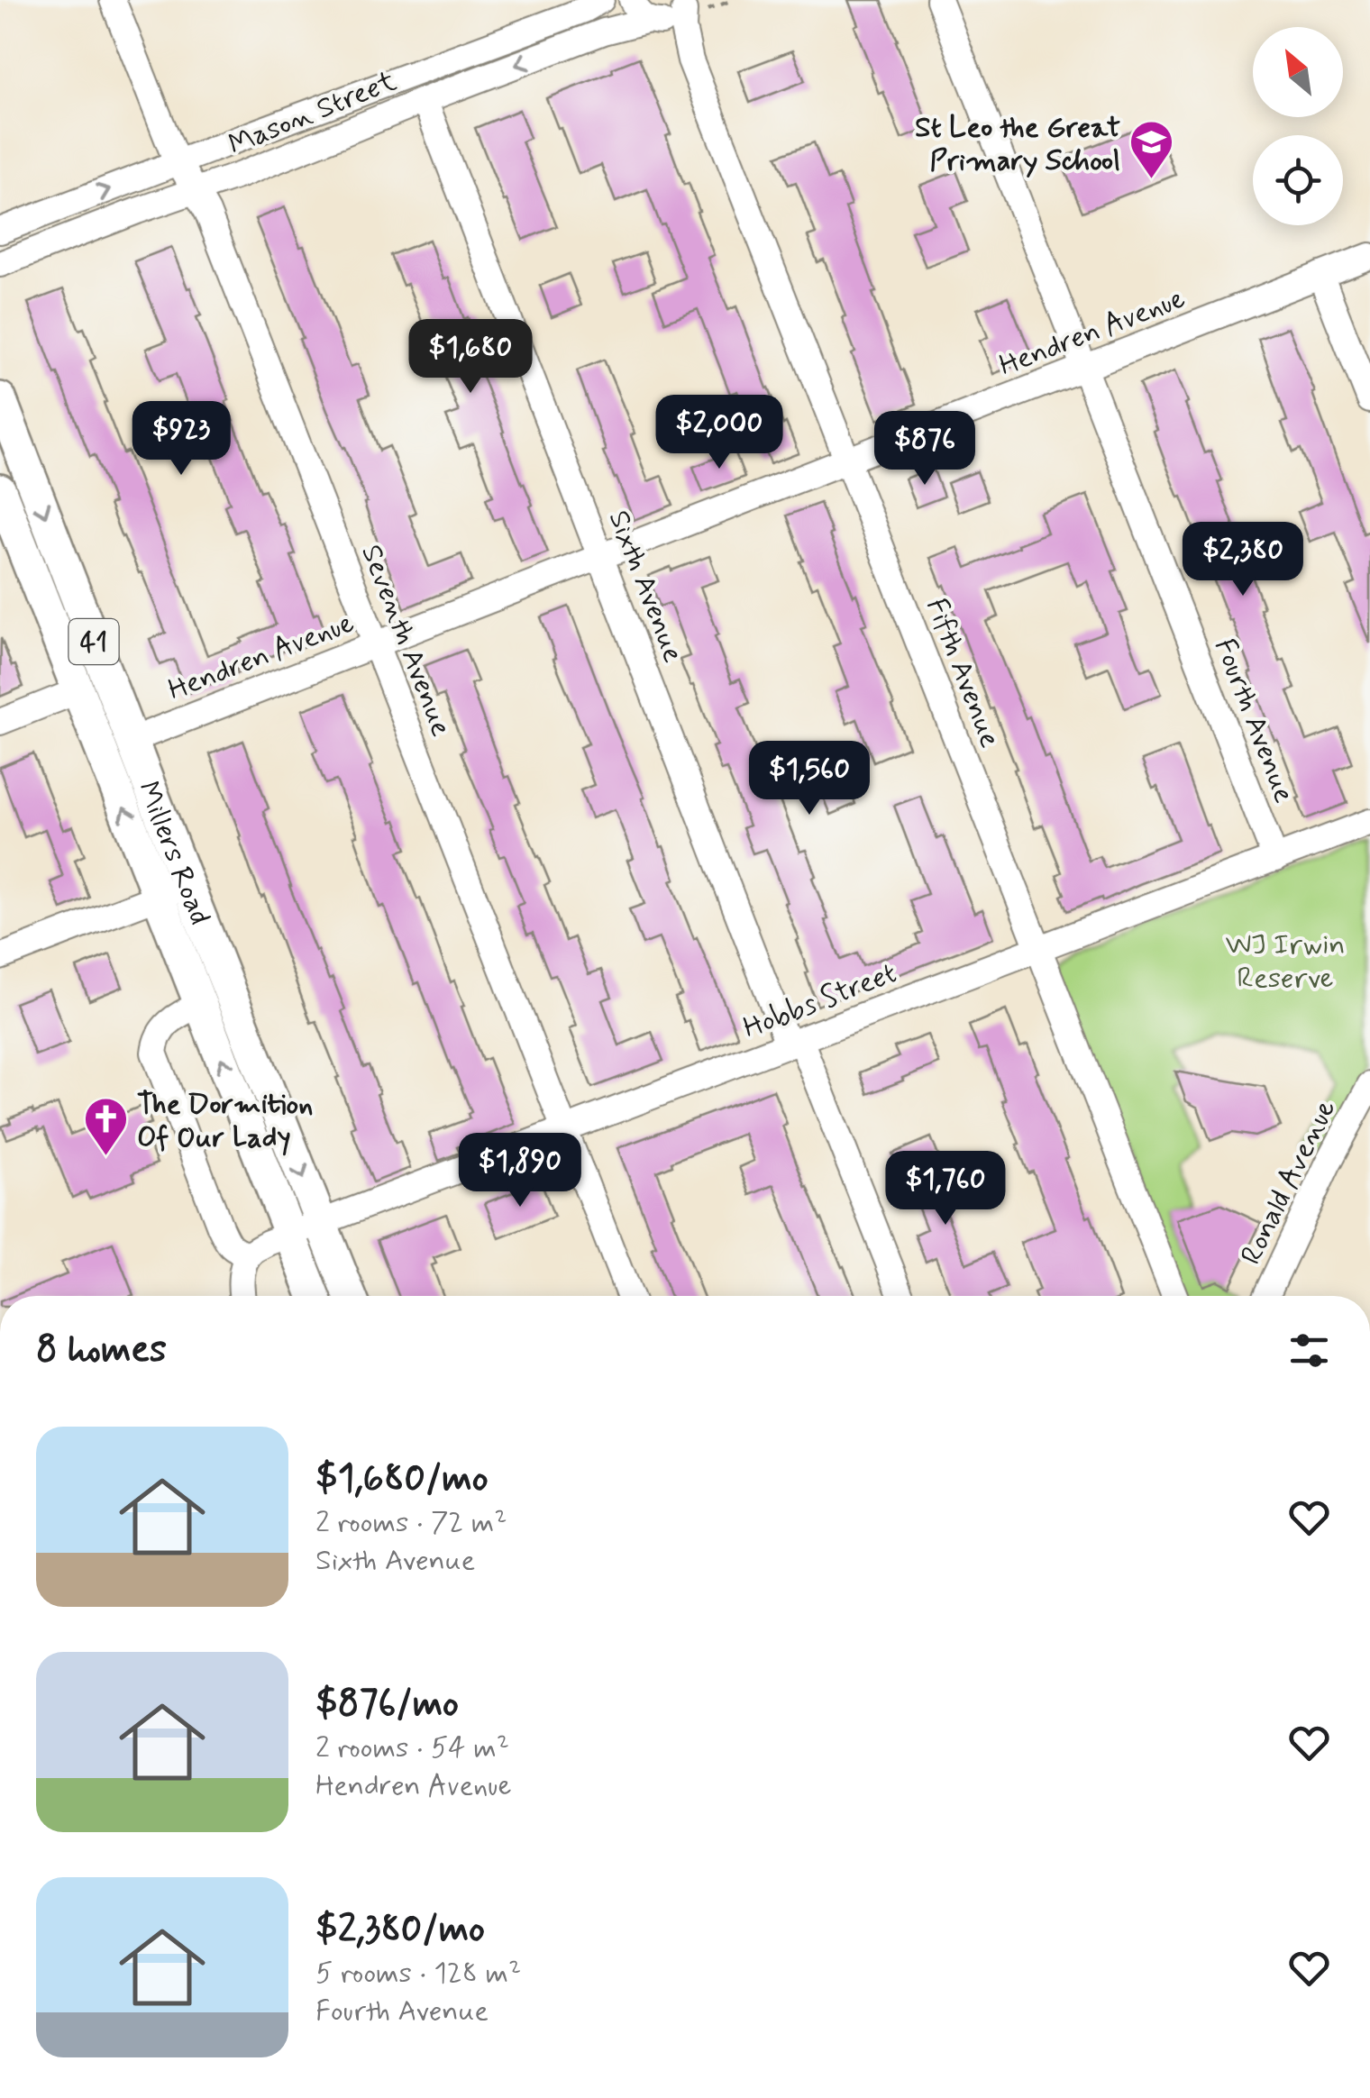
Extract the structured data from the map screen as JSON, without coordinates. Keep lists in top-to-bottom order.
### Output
{
  "streets": {
    "main road": ["41", "Millers Road"],
    "street": [
      "Mason Street",
      "Hendren Avenue",
      "Sixth Avenue",
      "Seventh Avenue",
      "Fifth Avenue",
      "Fourth Avenue",
      "Hobbs Street",
      "Ronald Avenue"
    ]
  },
  "crossings": [
    ["Mason Street", "Sixth Avenue"],
    ["Mason Street", "Seventh Avenue"],
    ["Mason Street", "Fifth Avenue"],
    ["Hendren Avenue", "Sixth Avenue"],
    ["Hendren Avenue", "Seventh Avenue"],
    ["Hendren Avenue", "Fifth Avenue"],
    ["Hendren Avenue", "Fourth Avenue"],
    ["Hendren Avenue", "Millers Road"],
    ["Sixth Avenue", "Hobbs Street"],
    ["Seventh Avenue", "Hobbs Street"],
    ["Fifth Avenue", "Hobbs Street"],
    ["Fourth Avenue", "Hobbs Street"],
    ["Millers Road", "Hobbs Street"]
  ],
  "parks": ["WJ Irwin Reserve"],
  "places": {
    "school or university": ["St Leo the Great Primary School"],
    "church": ["The Dormition Of Our Lady"]
  },
  "north": "top left",
  "page": {
    "price": [
      "$1,680",
      "$2,000",
      "$923",
      "$876",
      "$2,380",
      "$1,560",
      "$1,890",
      "$1,760"
    ],
    "heading": "8 homes",
    "list": [
      {
        "name": "$1,680/mo",
        "note": "2 rooms · 72 m² · Sixth Avenue"
      },
      {
        "name": "$876/mo",
        "note": "2 rooms · 54 m² · Hendren Avenue"
      },
      {
        "name": "$2,380/mo",
        "note": "5 rooms · 128 m² · Fourth Avenue"
      }
    ]
  }
}
